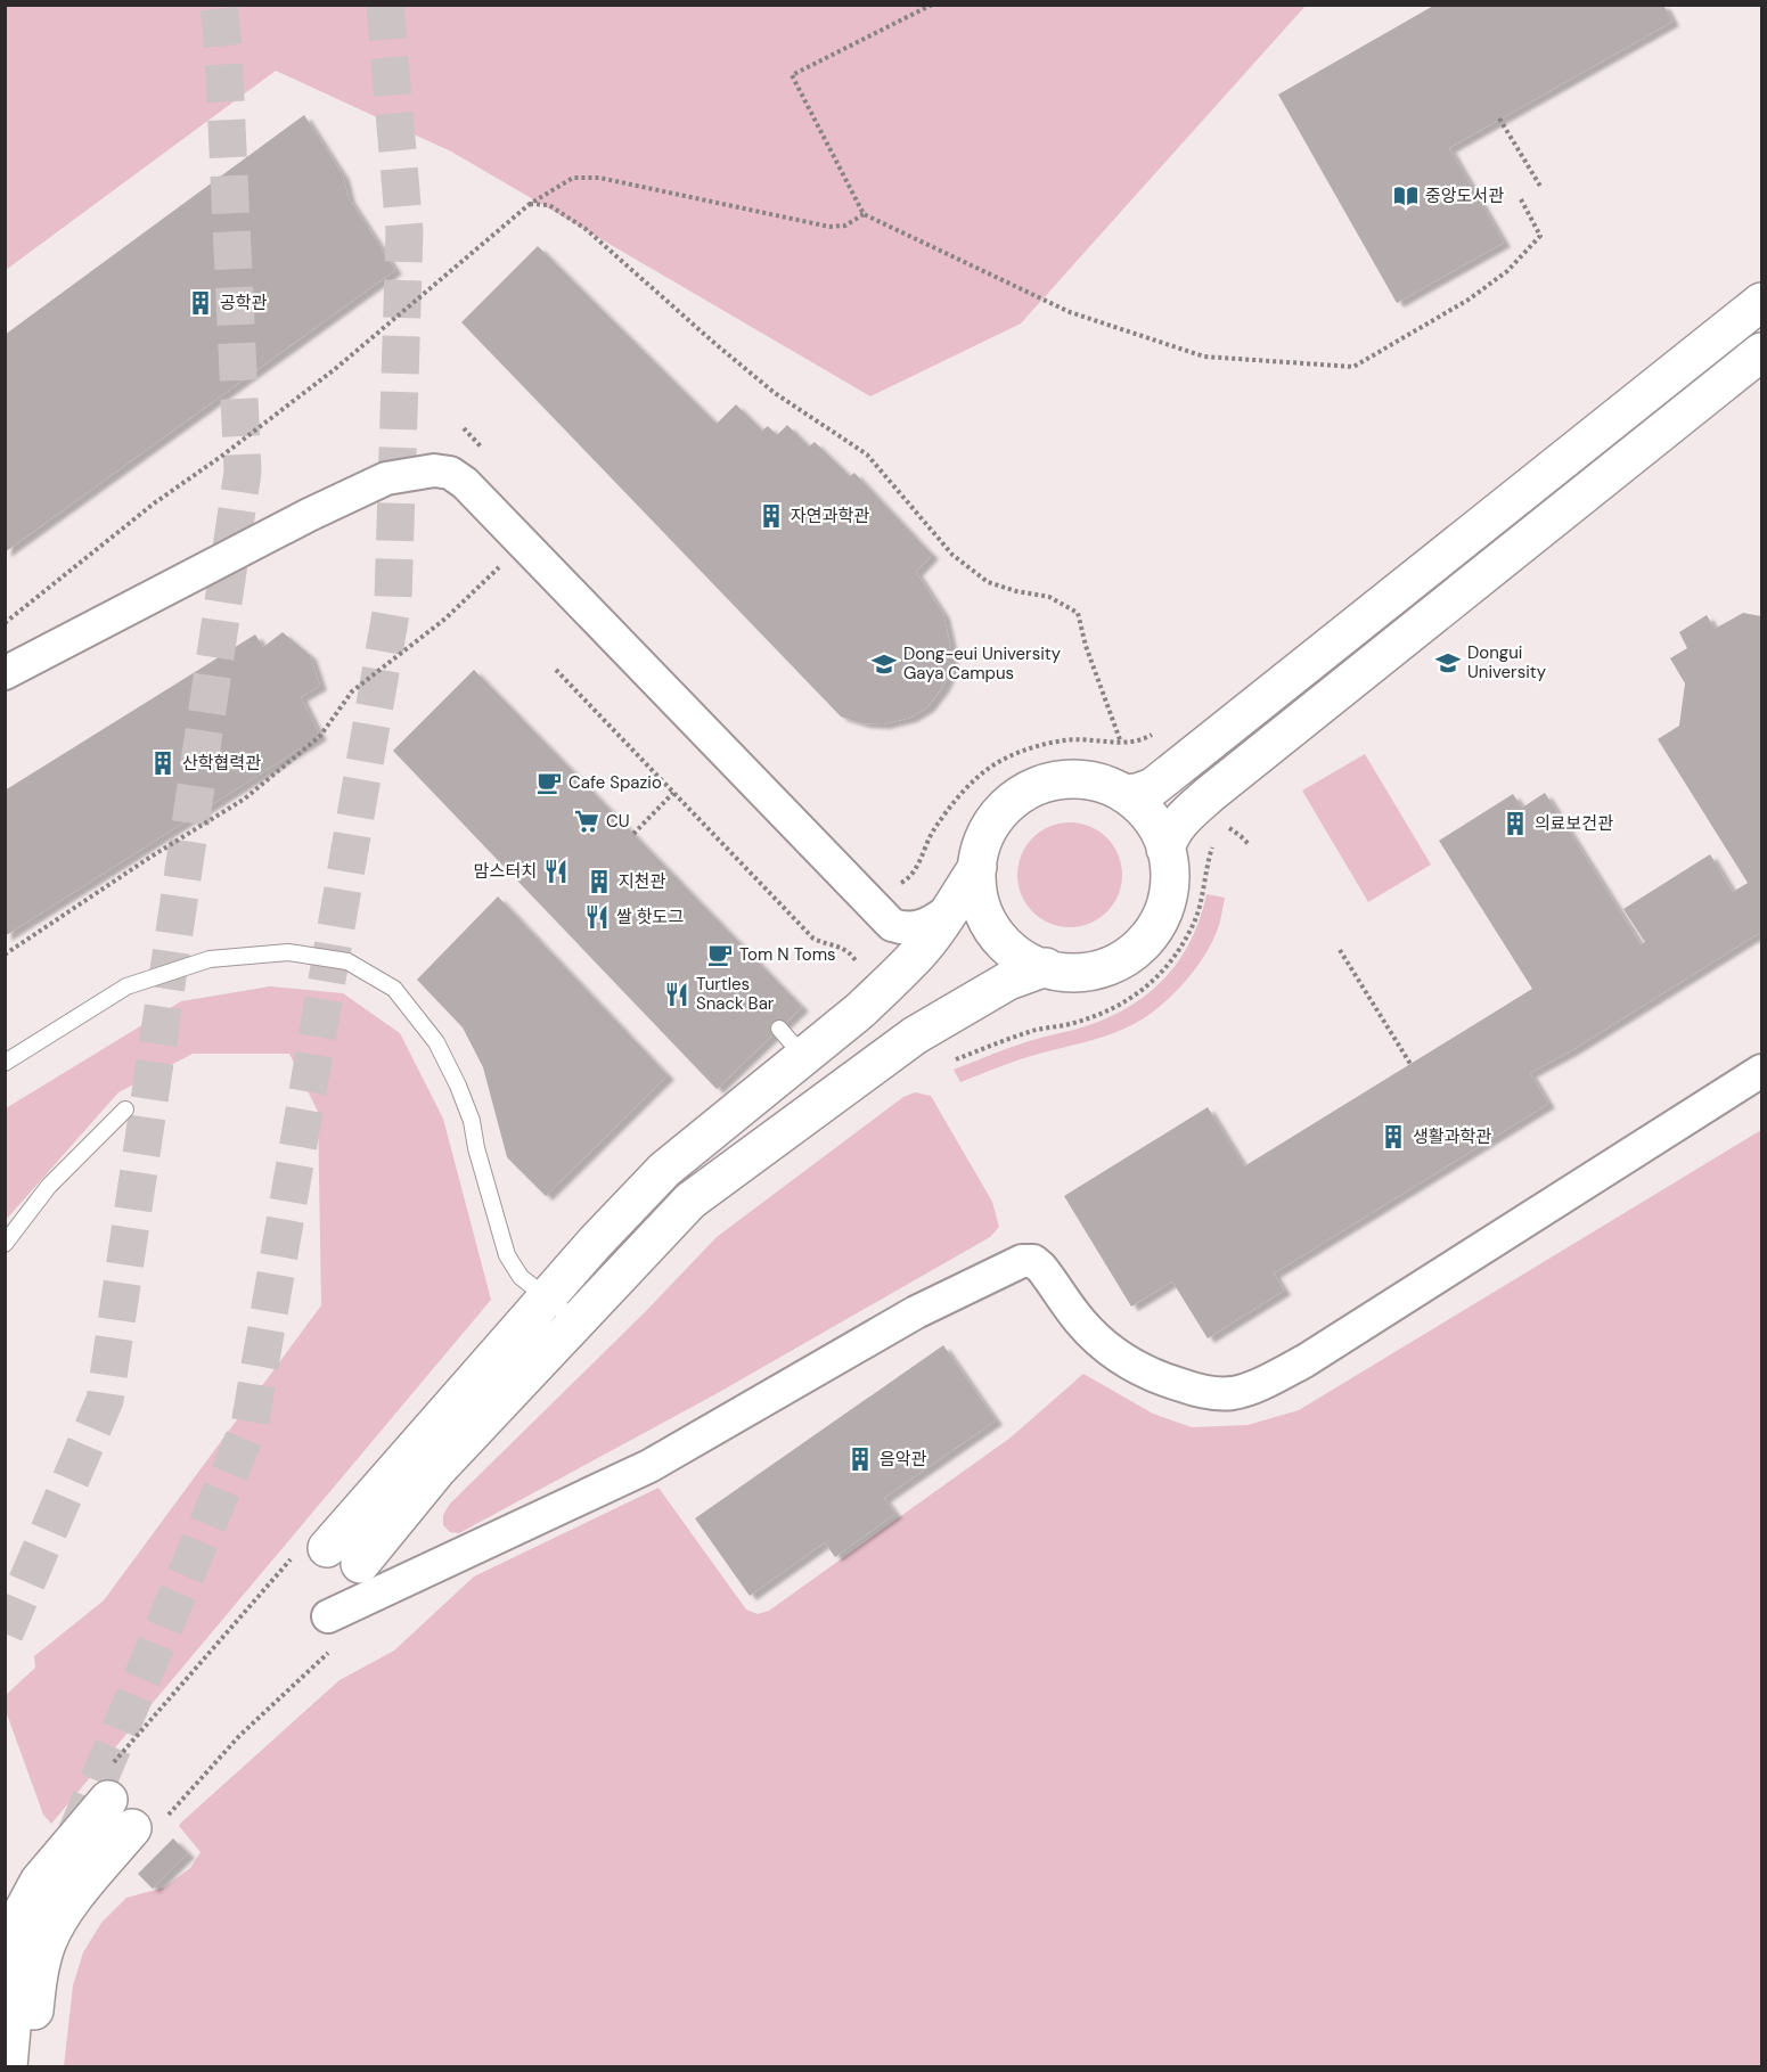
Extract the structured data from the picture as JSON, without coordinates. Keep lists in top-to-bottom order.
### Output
{
  "places": {
    "library": ["중앙도서관"],
    "building": [
      "공학관",
      "자연과학관",
      "산학협력관",
      "의료보건관",
      "지천관",
      "생활과학관",
      "음악관"
    ],
    "school or university": ["Dongui University", "Dong-eui University Gaya Campus"],
    "cafe": ["Cafe Spazio", "Tom N Toms"],
    "supermarket": ["CU"],
    "restaurant": ["맘스터치", "쌀 핫도그", "Turtles Snack Bar"]
  }
}
